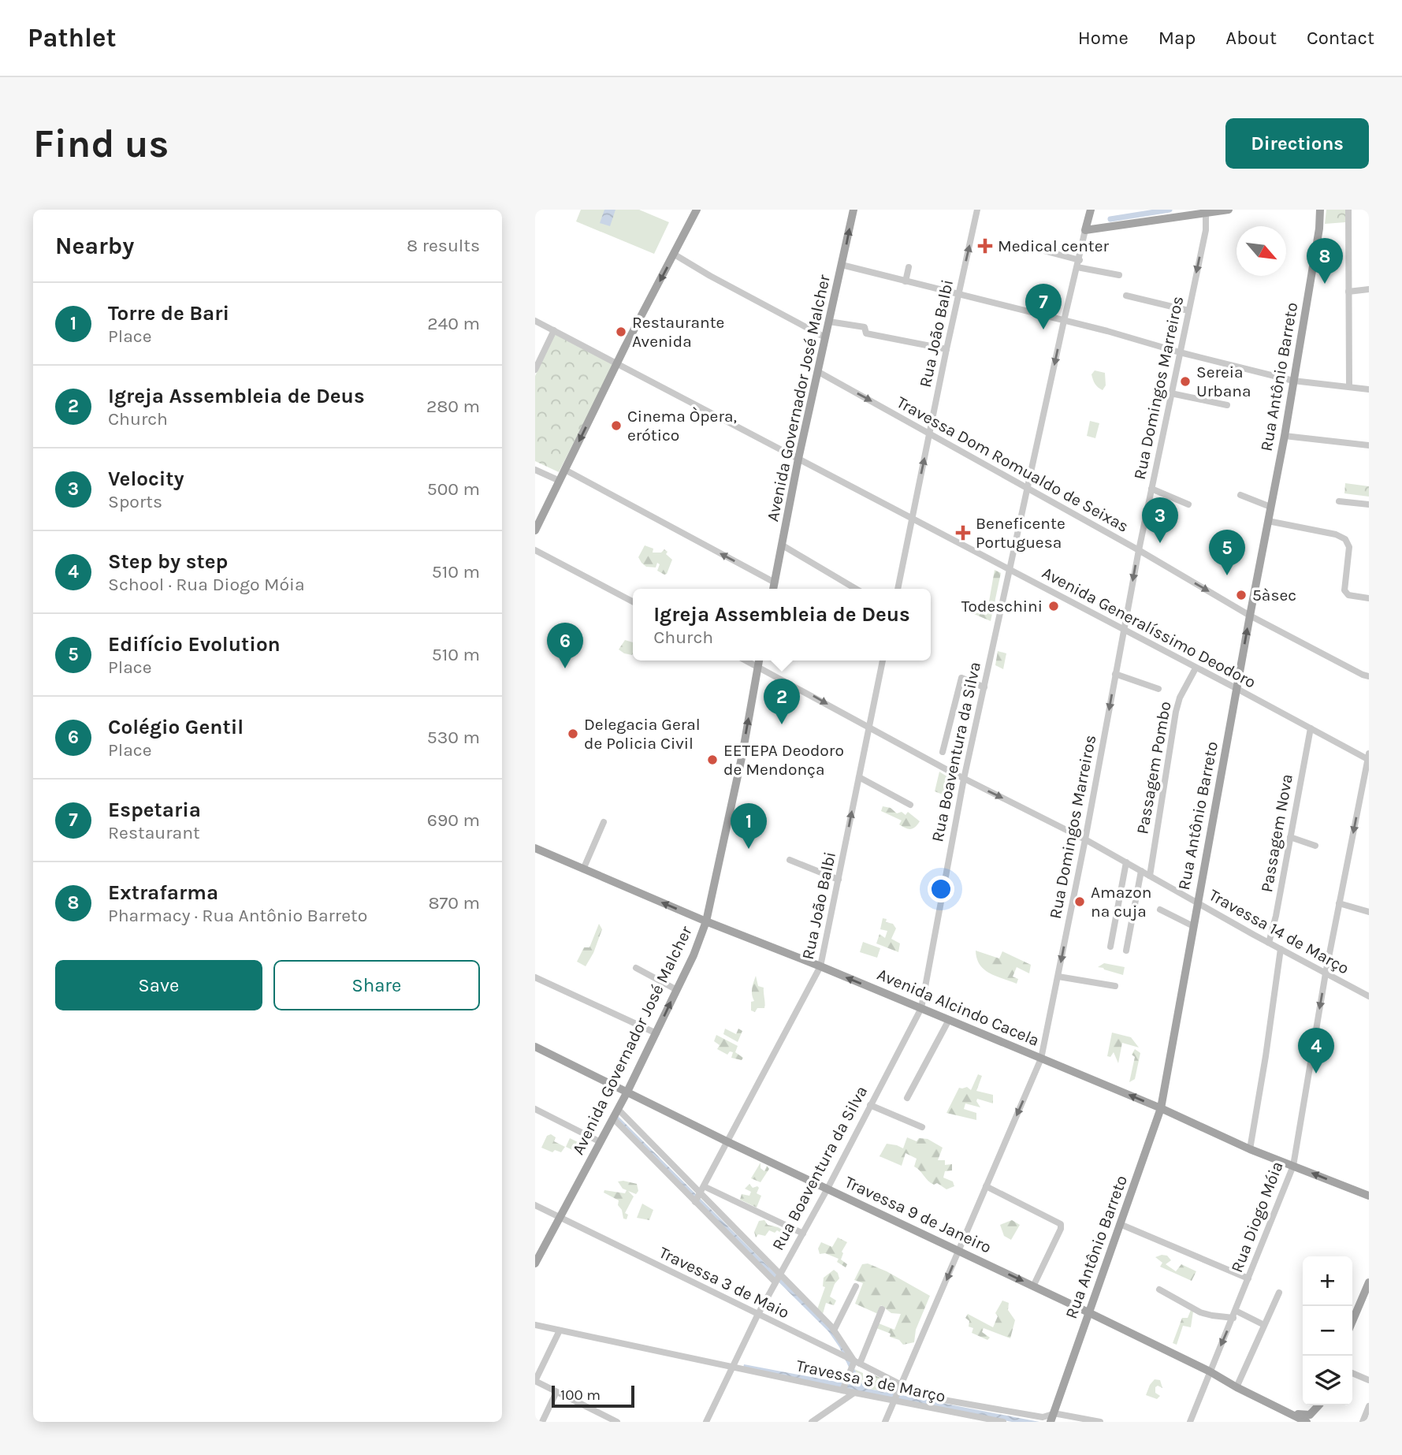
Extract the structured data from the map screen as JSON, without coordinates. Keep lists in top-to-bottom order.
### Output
{
  "streets": {
    "main road": [
      "Rua Antônio Barreto",
      "Avenida Governador José Malcher",
      "Rua Boaventura da Silva",
      "Avenida Alcindo Cacela",
      "Travessa 9 de Janeiro"
    ],
    "street": [
      "Rua João Balbi",
      "Rua Domingos Marreiros",
      "Travessa Dom Romualdo de Seixas",
      "Avenida Generalíssimo Deodoro",
      "Passagem Pombo",
      "Passagem Nova",
      "Travessa 14 de Março",
      "Rua Diogo Móia",
      "Travessa 3 de Maio",
      "Travessa 3 de Março"
    ]
  },
  "crossings": [
    ["Rua João Balbi", "Travessa Dom Romualdo de Seixas"],
    ["Rua João Balbi", "Avenida Generalíssimo Deodoro"],
    ["Rua João Balbi", "Travessa 14 de Março"],
    ["Rua João Balbi", "Avenida Alcindo Cacela"],
    ["Rua João Balbi", "Travessa 9 de Janeiro"],
    ["Rua Antônio Barreto", "Travessa Dom Romualdo de Seixas"],
    ["Rua Antônio Barreto", "Avenida Generalíssimo Deodoro"],
    ["Rua Antônio Barreto", "Travessa 14 de Março"],
    ["Rua Antônio Barreto", "Avenida Alcindo Cacela"],
    ["Rua Antônio Barreto", "Travessa 9 de Janeiro"],
    ["Rua Antônio Barreto", "Travessa 3 de Março"],
    ["Rua Domingos Marreiros", "Travessa Dom Romualdo de Seixas"],
    ["Rua Domingos Marreiros", "Avenida Generalíssimo Deodoro"],
    ["Rua Domingos Marreiros", "Travessa 14 de Março"],
    ["Rua Domingos Marreiros", "Avenida Alcindo Cacela"],
    ["Rua Domingos Marreiros", "Travessa 9 de Janeiro"],
    ["Rua Domingos Marreiros", "Travessa 3 de Maio"],
    ["Rua Domingos Marreiros", "Travessa 3 de Março"],
    ["Avenida Governador José Malcher", "Travessa Dom Romualdo de Seixas"],
    ["Avenida Governador José Malcher", "Avenida Generalíssimo Deodoro"],
    ["Avenida Governador José Malcher", "Travessa 14 de Março"],
    ["Avenida Governador José Malcher", "Avenida Alcindo Cacela"],
    ["Avenida Governador José Malcher", "Travessa 9 de Janeiro"],
    ["Avenida Governador José Malcher", "Travessa 3 de Maio"],
    ["Travessa Dom Romualdo de Seixas", "Rua Boaventura da Silva"],
    ["Avenida Generalíssimo Deodoro", "Rua Boaventura da Silva"],
    ["Avenida Generalíssimo Deodoro", "Passagem Pombo"],
    ["Avenida Generalíssimo Deodoro", "Passagem Nova"],
    ["Avenida Generalíssimo Deodoro", "Rua Diogo Móia"],
    ["Rua Boaventura da Silva", "Travessa 14 de Março"],
    ["Rua Boaventura da Silva", "Avenida Alcindo Cacela"],
    ["Rua Boaventura da Silva", "Travessa 9 de Janeiro"],
    ["Passagem Pombo", "Travessa 14 de Março"],
    ["Passagem Nova", "Travessa 14 de Março"],
    ["Travessa 14 de Março", "Rua Diogo Móia"],
    ["Avenida Alcindo Cacela", "Rua Diogo Móia"],
    ["Travessa 9 de Janeiro", "Rua Diogo Móia"],
    ["Travessa 3 de Maio", "Travessa 3 de Março"]
  ],
  "one_way": [
    "Rua Domingos Marreiros",
    "Avenida Governador José Malcher",
    "Travessa Dom Romualdo de Seixas",
    "Travessa 14 de Março",
    "Avenida Alcindo Cacela"
  ],
  "places": {
    "health": ["Medical center", "Beneficente Portuguesa"],
    "other": [
      "Restaurante Avenida",
      "Sereia Urbana",
      "Cinema Òpera, erótico",
      "5àsec",
      "Todeschini",
      "Delegacia Geral de Policia Civil",
      "EETEPA Deodoro de Mendonça",
      "Amazon na cuja"
    ]
  },
  "scale_bar": "100 m",
  "north": "bottom right",
  "page": {
    "header": "Pathlet",
    "nav": [
      "Home",
      "Map",
      "About",
      "Contact"
    ],
    "buttons": [
      "Directions",
      ["Save", "Share"]
    ],
    "title": "Find us",
    "heading": ["Nearby", "8 results"],
    "pins": [
      "8",
      "7",
      "3",
      "5",
      "6",
      "2",
      "1",
      "4"
    ],
    "list": [
      {
        "mark": "1",
        "name": "Torre de Bari",
        "note": "Place",
        "value": "240 m"
      },
      {
        "mark": "2",
        "name": "Igreja Assembleia de Deus",
        "note": "Church",
        "value": "280 m"
      },
      {
        "mark": "3",
        "name": "Velocity",
        "note": "Sports",
        "value": "500 m"
      },
      {
        "mark": "4",
        "name": "Step by step",
        "note": "School · Rua Diogo Móia",
        "value": "510 m"
      },
      {
        "mark": "5",
        "name": "Edifício Evolution",
        "note": "Place",
        "value": "510 m"
      },
      {
        "mark": "6",
        "name": "Colégio Gentil",
        "note": "Place",
        "value": "530 m"
      },
      {
        "mark": "7",
        "name": "Espetaria",
        "note": "Restaurant",
        "value": "690 m"
      },
      {
        "mark": "8",
        "name": "Extrafarma",
        "note": "Pharmacy · Rua Antônio Barreto",
        "value": "870 m"
      }
    ],
    "popup": ["Igreja Assembleia de Deus", "Church"],
    "map_buttons": ["+", "−"],
    "scale": "100 m"
  }
}
